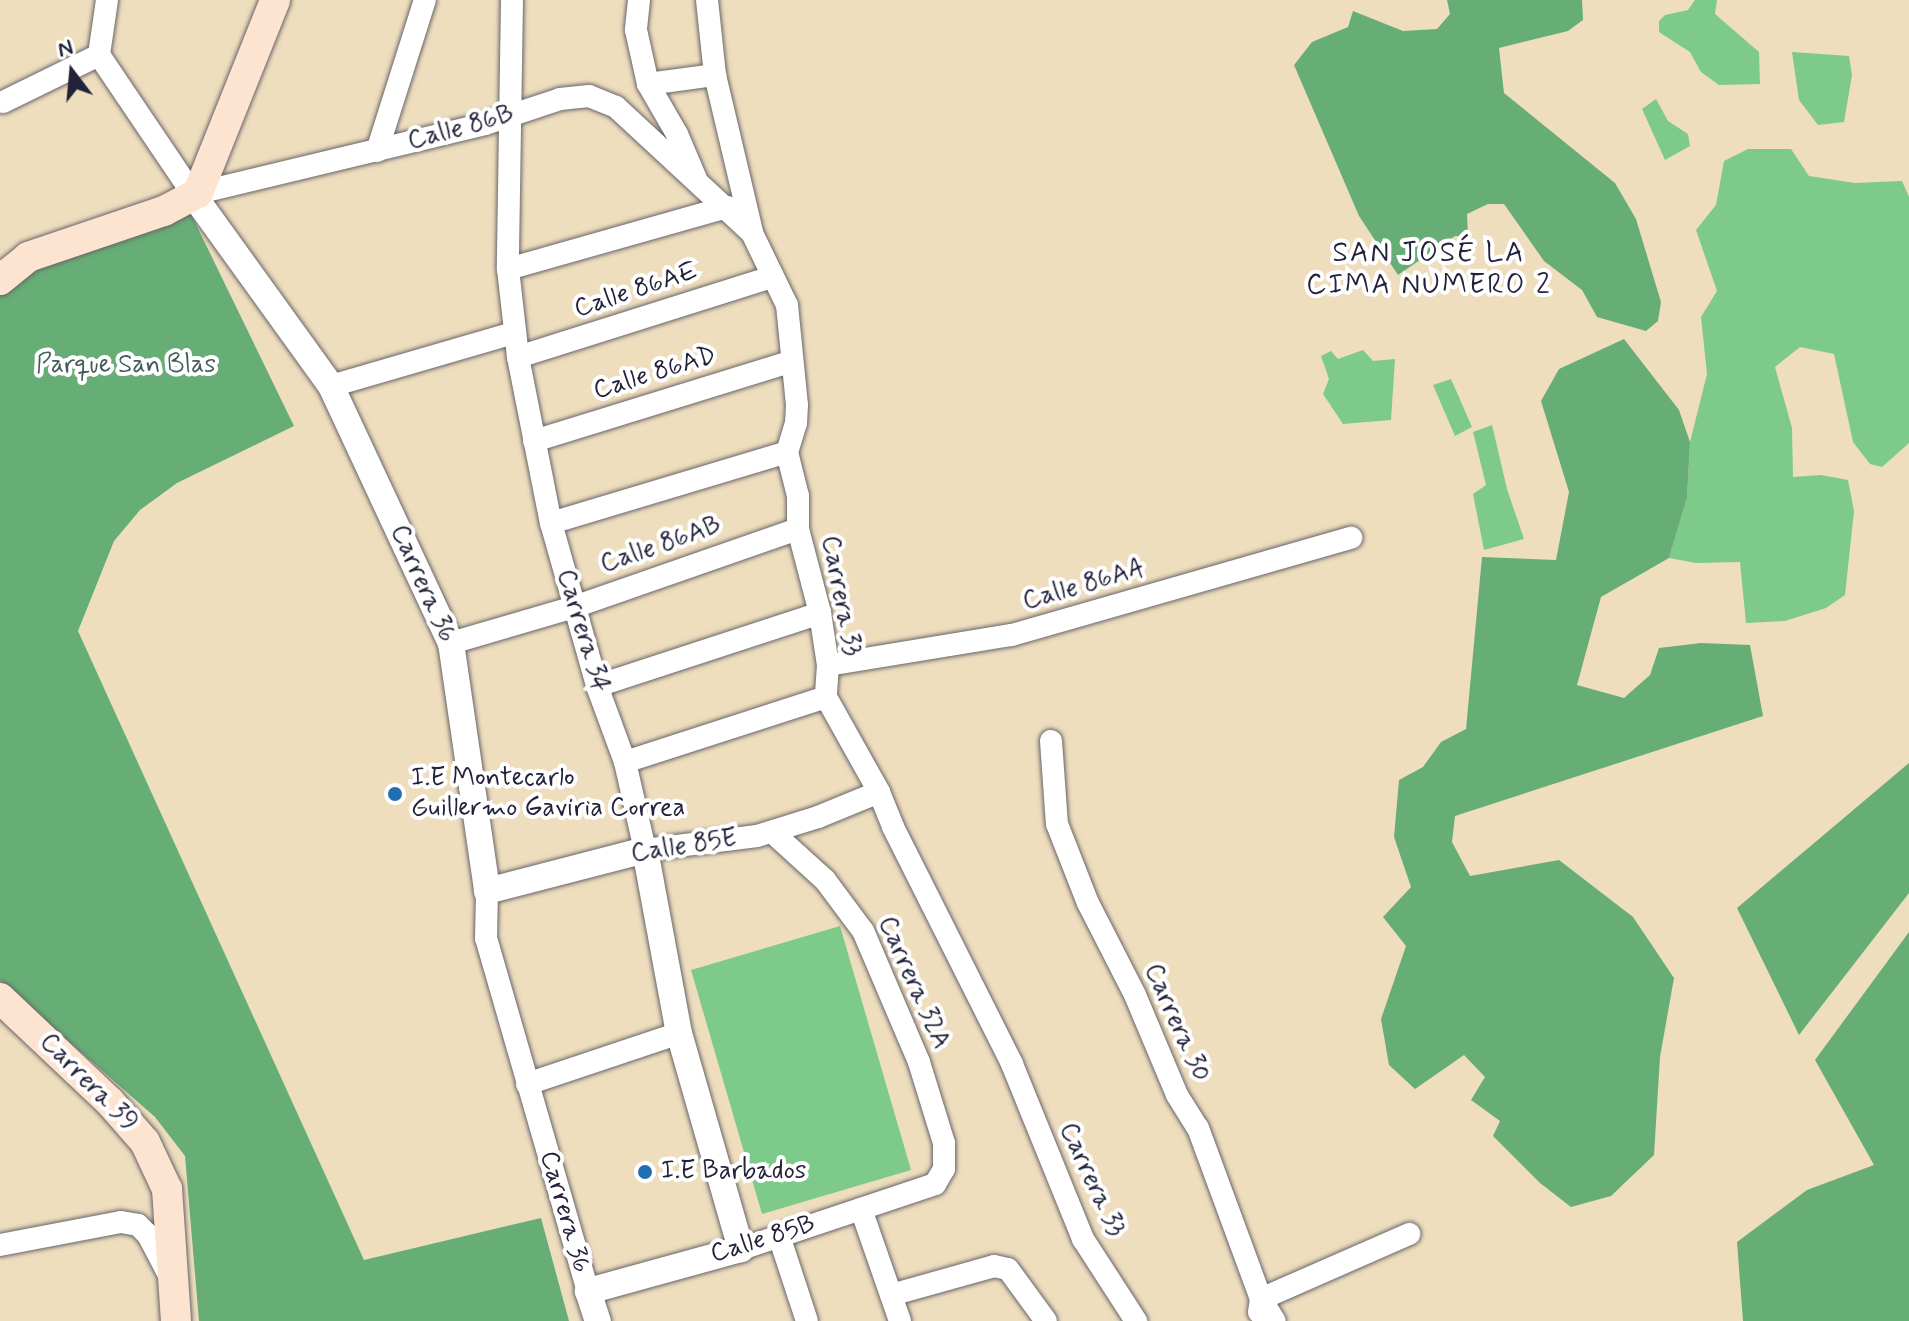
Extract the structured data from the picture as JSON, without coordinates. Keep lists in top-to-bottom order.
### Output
{
  "streets": {
    "main road": ["Calle 86B", "Carrera 39"],
    "street": [
      "Calle 86AE",
      "Calle 86AD",
      "Calle 86AB",
      "Carrera 36",
      "Calle 86AA",
      "Carrera 33",
      "Carrera 34",
      "Calle 85E",
      "Carrera 32A",
      "Carrera 30",
      "Calle 85B"
    ]
  },
  "crossings": [
    ["Calle 86B", "Carrera 36"],
    ["Calle 86B", "Carrera 33"],
    ["Calle 86B", "Carrera 34"],
    ["Calle 86AE", "Carrera 33"],
    ["Calle 86AE", "Carrera 34"],
    ["Calle 86AD", "Carrera 33"],
    ["Calle 86AD", "Carrera 34"],
    ["Calle 86AB", "Carrera 36"],
    ["Calle 86AB", "Carrera 33"],
    ["Calle 86AB", "Carrera 34"],
    ["Carrera 36", "Calle 85E"],
    ["Carrera 36", "Calle 85B"],
    ["Calle 86AA", "Carrera 33"],
    ["Carrera 33", "Calle 85E"],
    ["Carrera 34", "Calle 85E"],
    ["Carrera 34", "Calle 85B"],
    ["Calle 85E", "Carrera 32A"],
    ["Carrera 32A", "Calle 85B"]
  ],
  "districts": ["SAN JOSÉ LA CIMA NUMERO 2"],
  "parks": ["Parque San Blas"],
  "places": ["I.E Montecarlo Guillermo Gaviria Correa", "I.E Barbados"],
  "north": "top"
}
